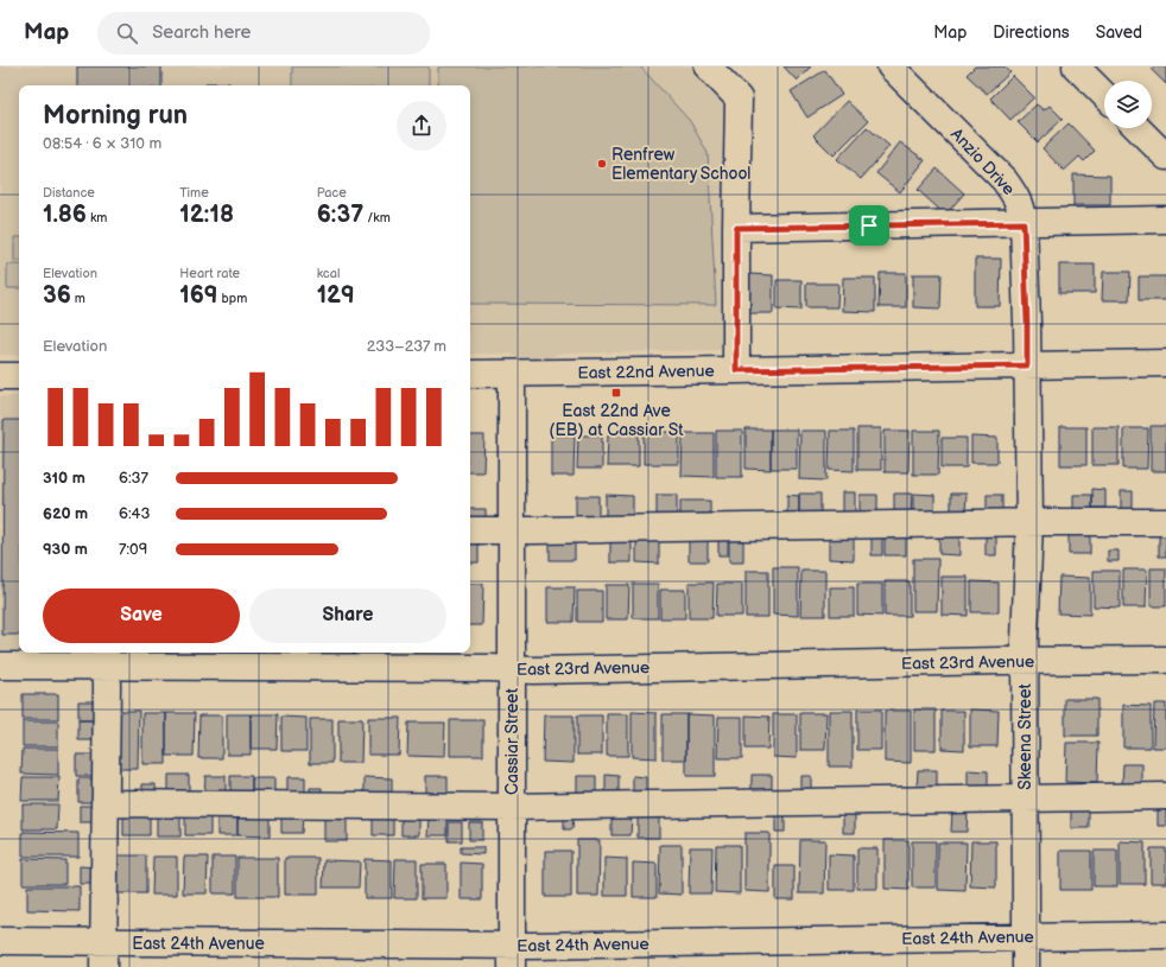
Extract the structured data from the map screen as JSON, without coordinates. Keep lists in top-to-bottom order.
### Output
{
  "streets": {
    "street": [
      "Anzio Drive",
      "East 22nd Avenue",
      "East 23rd Avenue",
      "Skeena Street",
      "Cassiar Street",
      "East 24th Avenue"
    ]
  },
  "crossings": [
    ["Anzio Drive", "East 22nd Avenue"],
    ["Anzio Drive", "Skeena Street"],
    ["East 22nd Avenue", "Skeena Street"],
    ["East 22nd Avenue", "Cassiar Street"],
    ["East 23rd Avenue", "Skeena Street"],
    ["East 23rd Avenue", "Cassiar Street"],
    ["Skeena Street", "East 24th Avenue"],
    ["Cassiar Street", "East 24th Avenue"]
  ],
  "places": {
    "other": ["Renfrew Elementary School"],
    "transit": ["East 22nd Ave (EB) at Cassiar St"]
  },
  "page": {
    "header": "Map",
    "search": "Search here",
    "nav": ["Map", "Directions", "Saved"],
    "heading": ["Morning run", "08:54 · 6 × 310 m"],
    "stats": [
      ["Distance", "1.86 km"],
      ["Time", "12:18"],
      ["Pace", "6:37 /km"],
      ["Elevation", "36 m"],
      ["Heart rate", "169 bpm"],
      ["kcal", "129"]
    ],
    "chart": ["Elevation", "233–237 m"],
    "list": [
      {
        "name": "310 m",
        "note": "6:37"
      },
      {
        "name": "620 m",
        "note": "6:43"
      },
      {
        "name": "930 m",
        "note": "7:09"
      }
    ],
    "buttons": ["Save", "Share"]
  }
}
